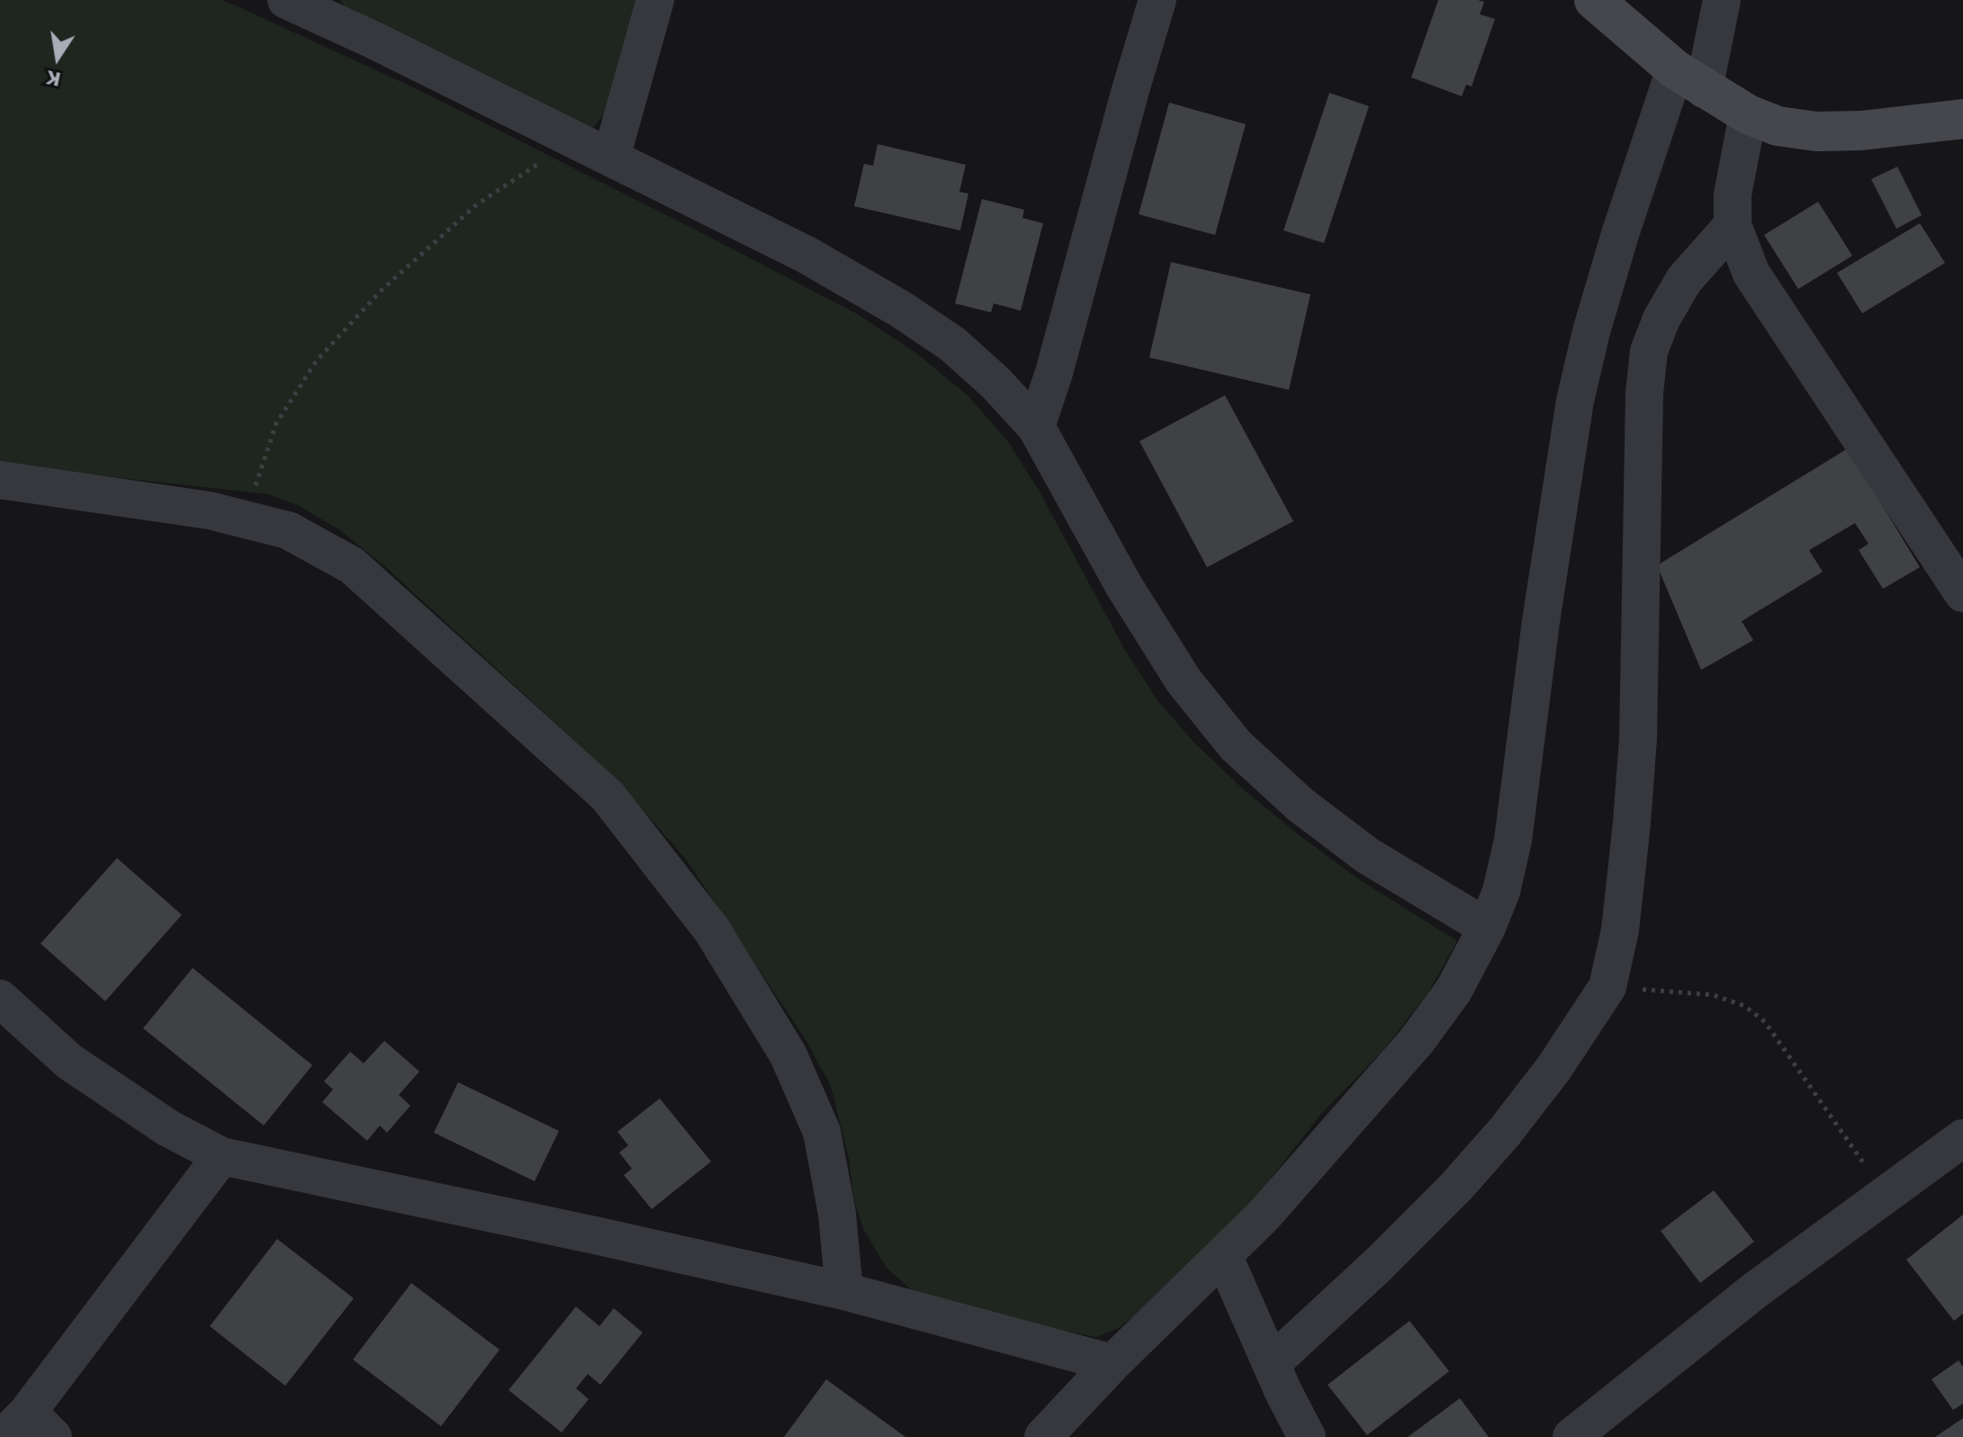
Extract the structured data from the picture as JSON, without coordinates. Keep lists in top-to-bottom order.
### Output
{
  "north": "bottom"
}
